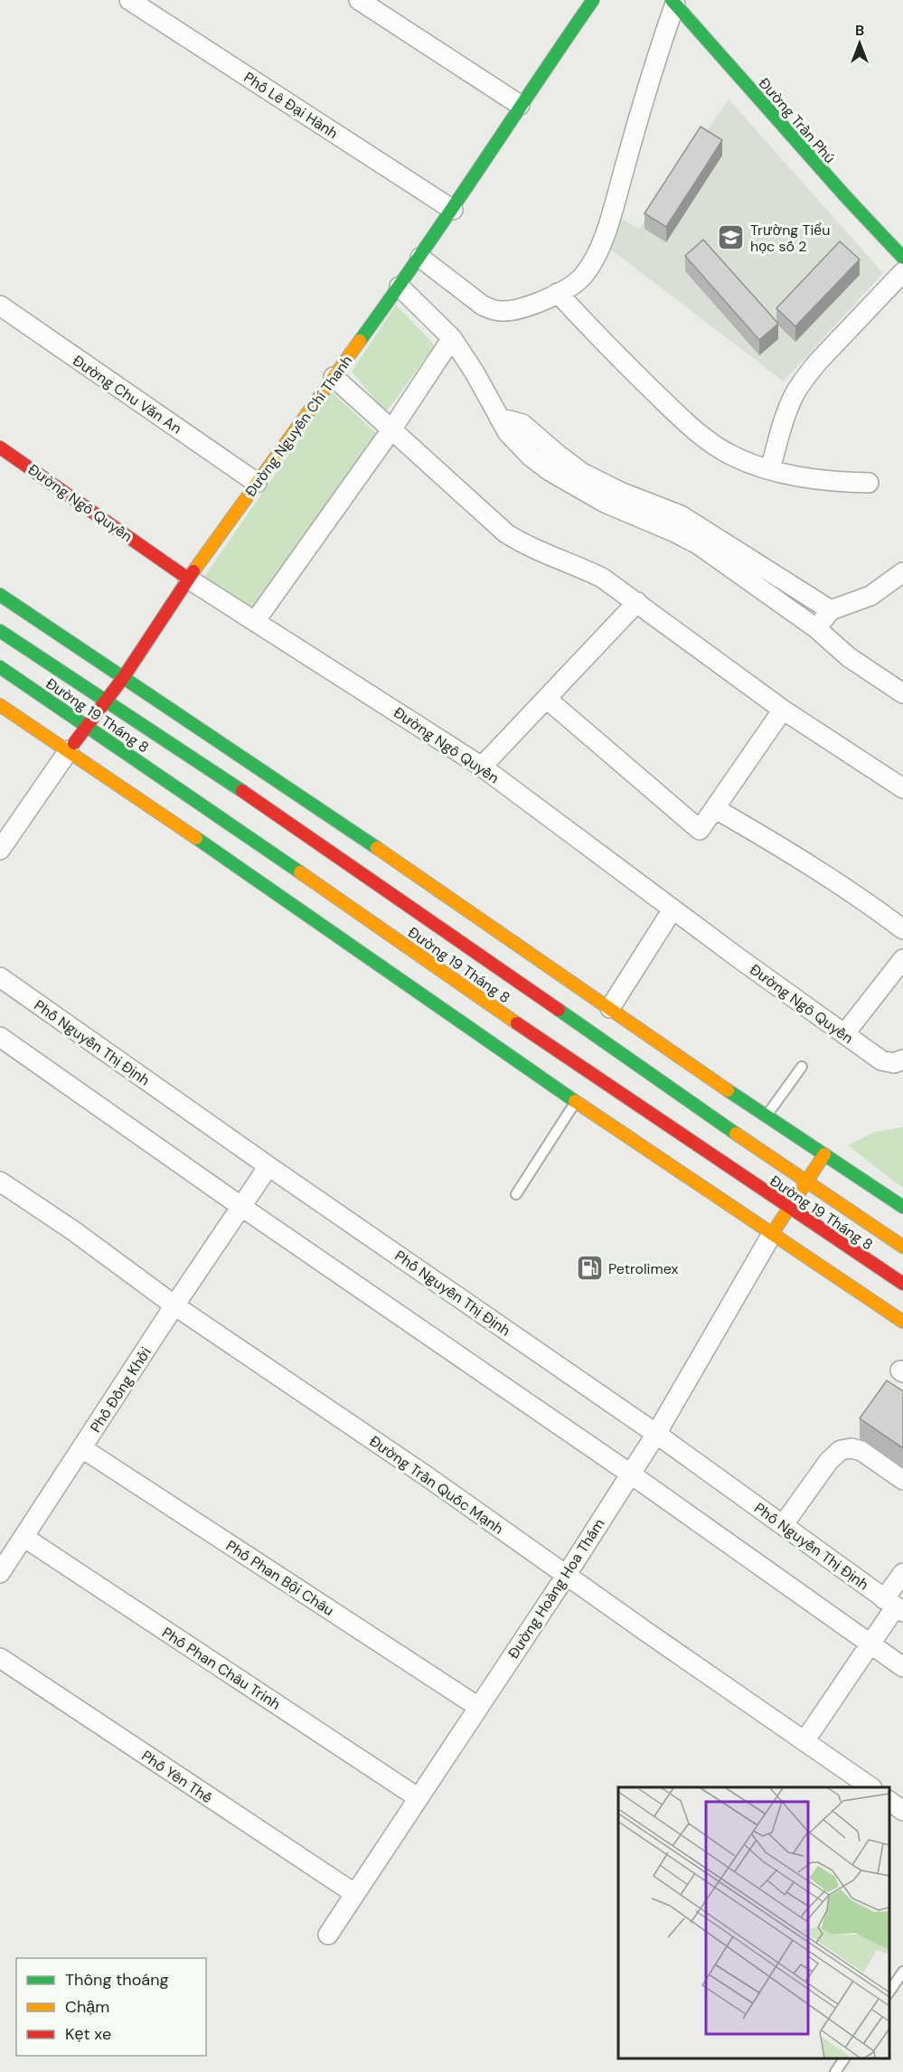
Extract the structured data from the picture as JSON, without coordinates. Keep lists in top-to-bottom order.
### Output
{
  "streets": {
    "main road": [
      "Đường Trần Phú",
      "Đường Nguyễn Chí Thanh",
      "Đường Ngô Quyền",
      "Đường 19 Tháng 8"
    ],
    "street": [
      "Phố Lê Đại Hành",
      "Đường Chu Văn An",
      "Phố Nguyễn Thị Định",
      "Phố Đồng Khởi",
      "Đường Trần Quốc Mạnh",
      "Phố Phan Bội Châu",
      "Đường Hoàng Hoa Thám",
      "Phố Phan Châu Trinh",
      "Phố Yên Thế"
    ]
  },
  "crossings": [
    ["Phố Lê Đại Hành", "Đường Nguyễn Chí Thanh"],
    ["Đường Chu Văn An", "Đường Nguyễn Chí Thanh"],
    ["Đường Nguyễn Chí Thanh", "Đường Ngô Quyền"],
    ["Đường Nguyễn Chí Thanh", "Đường 19 Tháng 8"],
    ["Phố Nguyễn Thị Định", "Phố Đồng Khởi"],
    ["Phố Nguyễn Thị Định", "Đường Hoàng Hoa Thám"],
    ["Phố Đồng Khởi", "Đường Trần Quốc Mạnh"],
    ["Phố Đồng Khởi", "Phố Phan Bội Châu"],
    ["Phố Đồng Khởi", "Phố Phan Châu Trinh"],
    ["Đường Trần Quốc Mạnh", "Đường Hoàng Hoa Thám"],
    ["Phố Phan Bội Châu", "Đường Hoàng Hoa Thám"],
    ["Đường Hoàng Hoa Thám", "Phố Phan Châu Trinh"],
    ["Đường Hoàng Hoa Thám", "Phố Yên Thế"]
  ],
  "places": {
    "school or university": ["Trường Tiểu học số 2"],
    "fuel station": ["Petrolimex"]
  },
  "legend": ["Thông thoáng", "Chậm", "Kẹt xe"],
  "north": "top"
}
